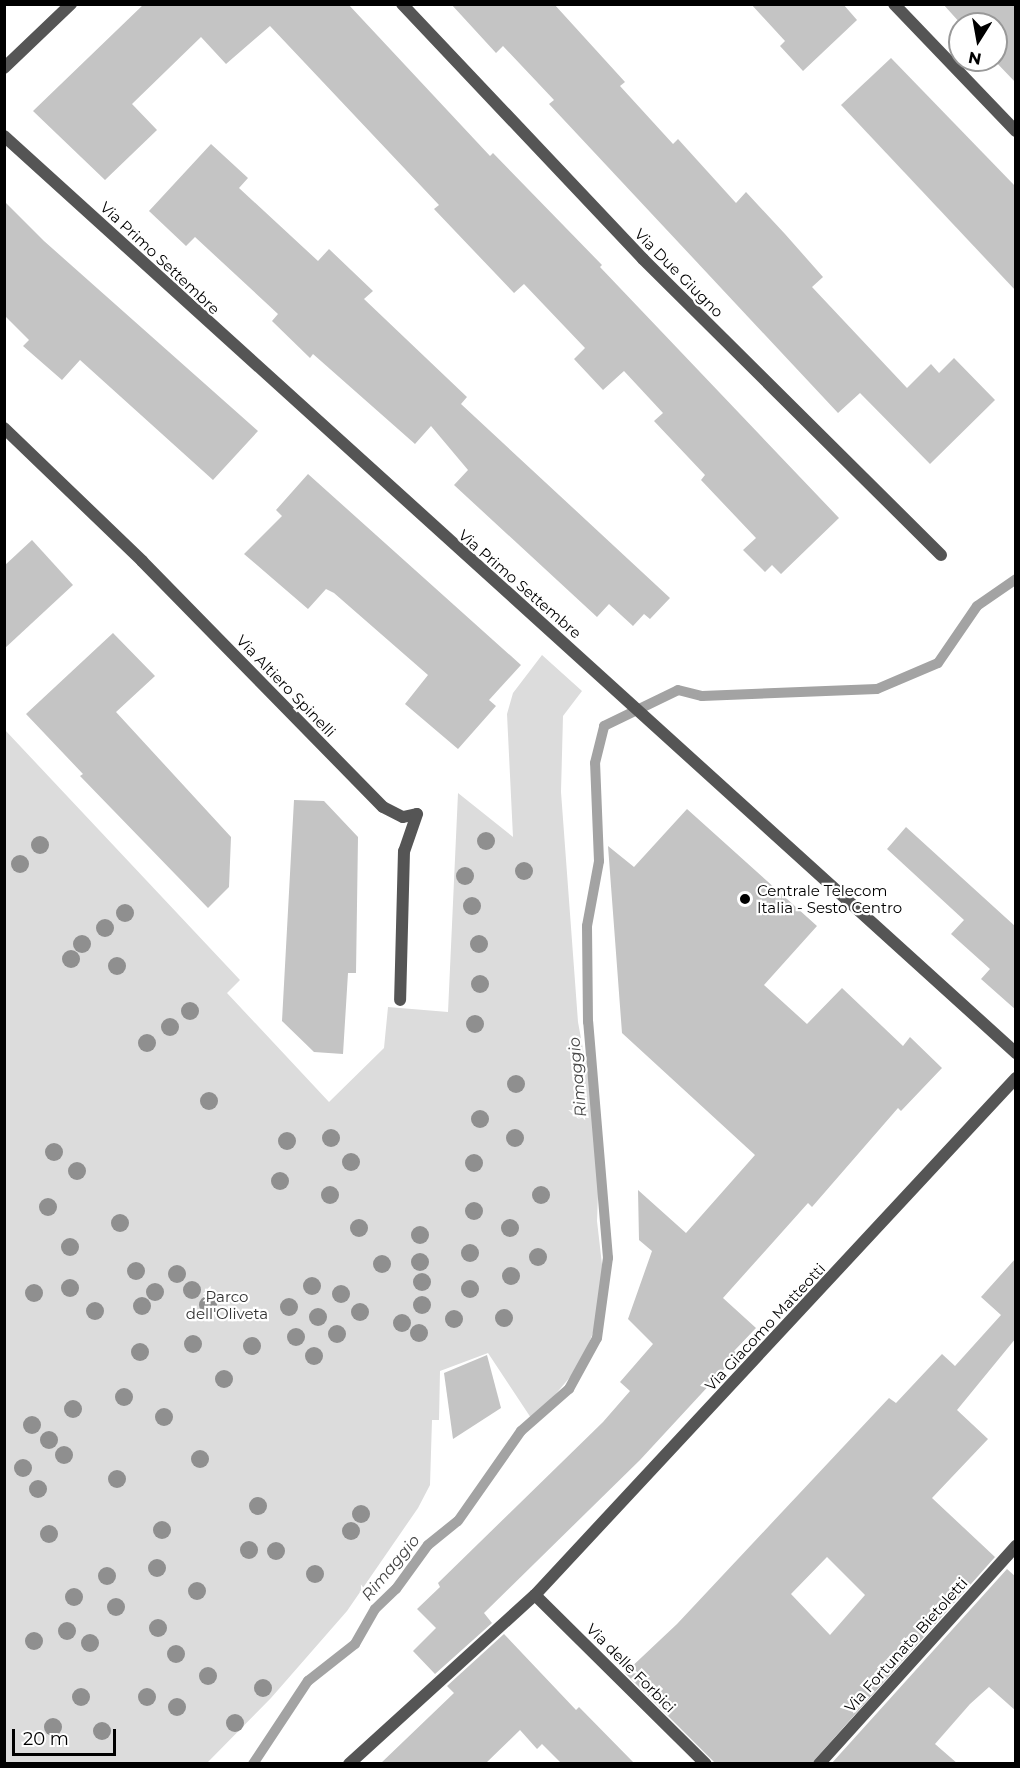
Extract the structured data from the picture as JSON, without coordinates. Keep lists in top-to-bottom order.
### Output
{
  "streets": {
    "street": [
      "Via Primo Settembre",
      "Via Due Giugno",
      "Via Altiero Spinelli",
      "Via Giacomo Matteotti",
      "Via Fortunato Bietoletti",
      "Via delle Forbici"
    ]
  },
  "crossings": [
    ["Via Giacomo Matteotti", "Via delle Forbici"]
  ],
  "water": ["Rimaggio"],
  "parks": ["Parco dell'Oliveta"],
  "places": ["Centrale Telecom Italia - Sesto Centro"],
  "scale_bar": "20 m",
  "north": "bottom"
}
